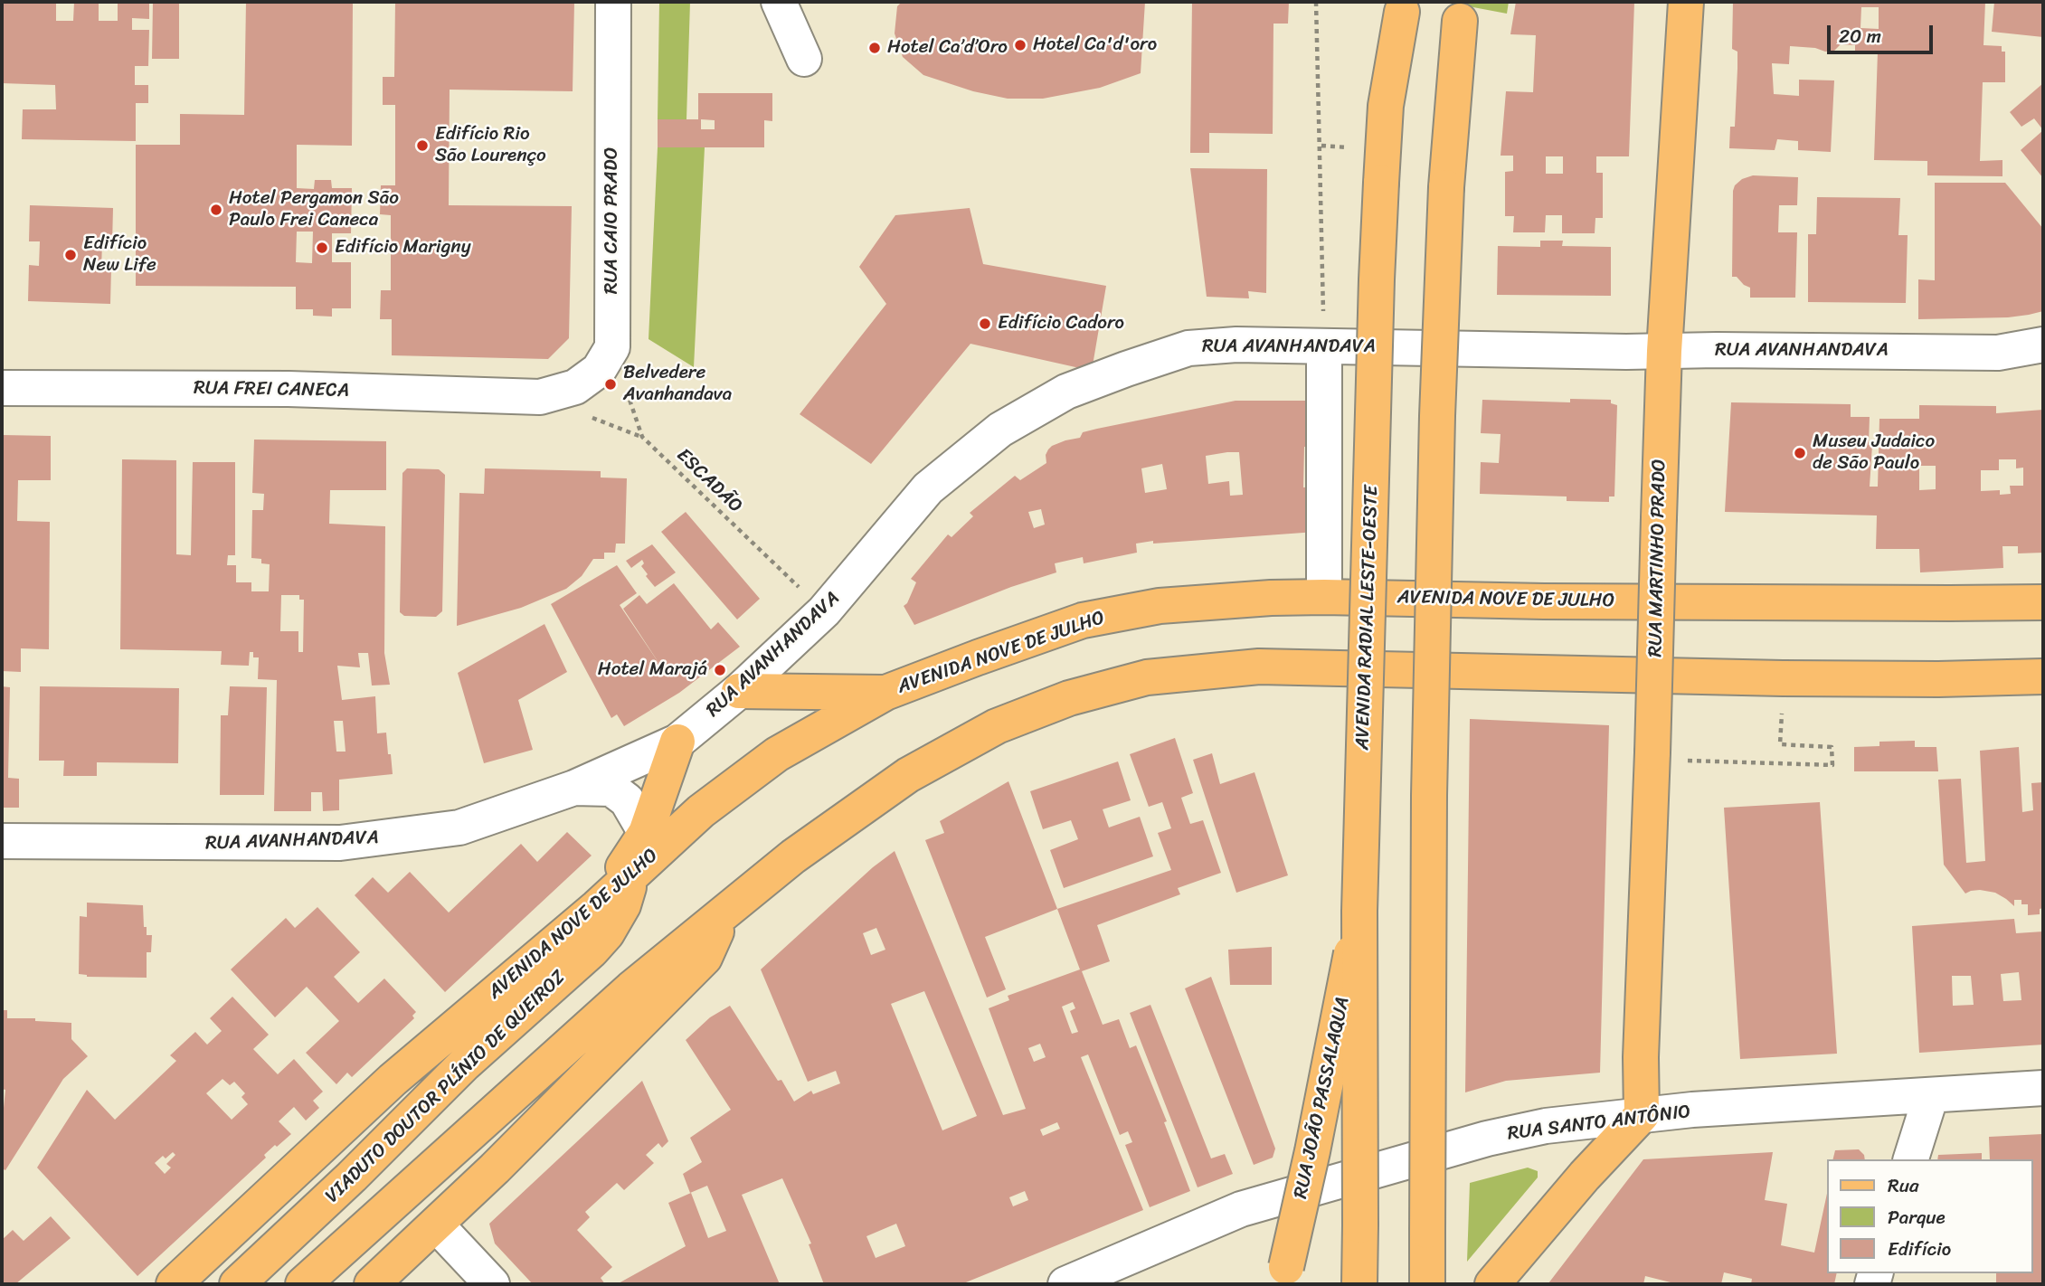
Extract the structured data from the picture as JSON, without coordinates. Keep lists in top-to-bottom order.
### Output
{
  "streets": {
    "main road": [
      "RUA MARTINHO PRADO",
      "AVENIDA NOVE DE JULHO",
      "AVENIDA RADIAL LESTE-OESTE",
      "VIADUTO DOUTOR PLÍNIO DE QUEIROZ",
      "RUA JOÃO PASSALAQUA"
    ],
    "street": [
      "RUA CAIO PRADO",
      "RUA AVANHANDAVA",
      "RUA FREI CANECA",
      "RUA SANTO ANTÔNIO"
    ],
    "path": ["ESCADÃO"]
  },
  "crossings": [
    ["RUA CAIO PRADO", "RUA FREI CANECA"],
    ["RUA CAIO PRADO", "ESCADÃO"],
    ["RUA AVANHANDAVA", "ESCADÃO"],
    ["RUA AVANHANDAVA", "RUA MARTINHO PRADO"],
    ["RUA FREI CANECA", "ESCADÃO"],
    ["RUA MARTINHO PRADO", "RUA SANTO ANTÔNIO"],
    ["AVENIDA NOVE DE JULHO", "VIADUTO DOUTOR PLÍNIO DE QUEIROZ"],
    ["AVENIDA RADIAL LESTE-OESTE", "RUA JOÃO PASSALAQUA"]
  ],
  "places": [
    "Hotel Ca'd'oro",
    "Hotel Ca’d’Oro",
    "Edifício Rio São Lourenço",
    "Hotel Pergamon São Paulo Frei Caneca",
    "Edifício Marigny",
    "Edifício New Life",
    "Edifício Cadoro",
    "Belvedere Avanhandava",
    "Museu Judaico de São Paulo",
    "Hotel Marajá"
  ],
  "legend": ["Rua", "Parque", "Edifício"],
  "scale_bar": "20 m"
}
